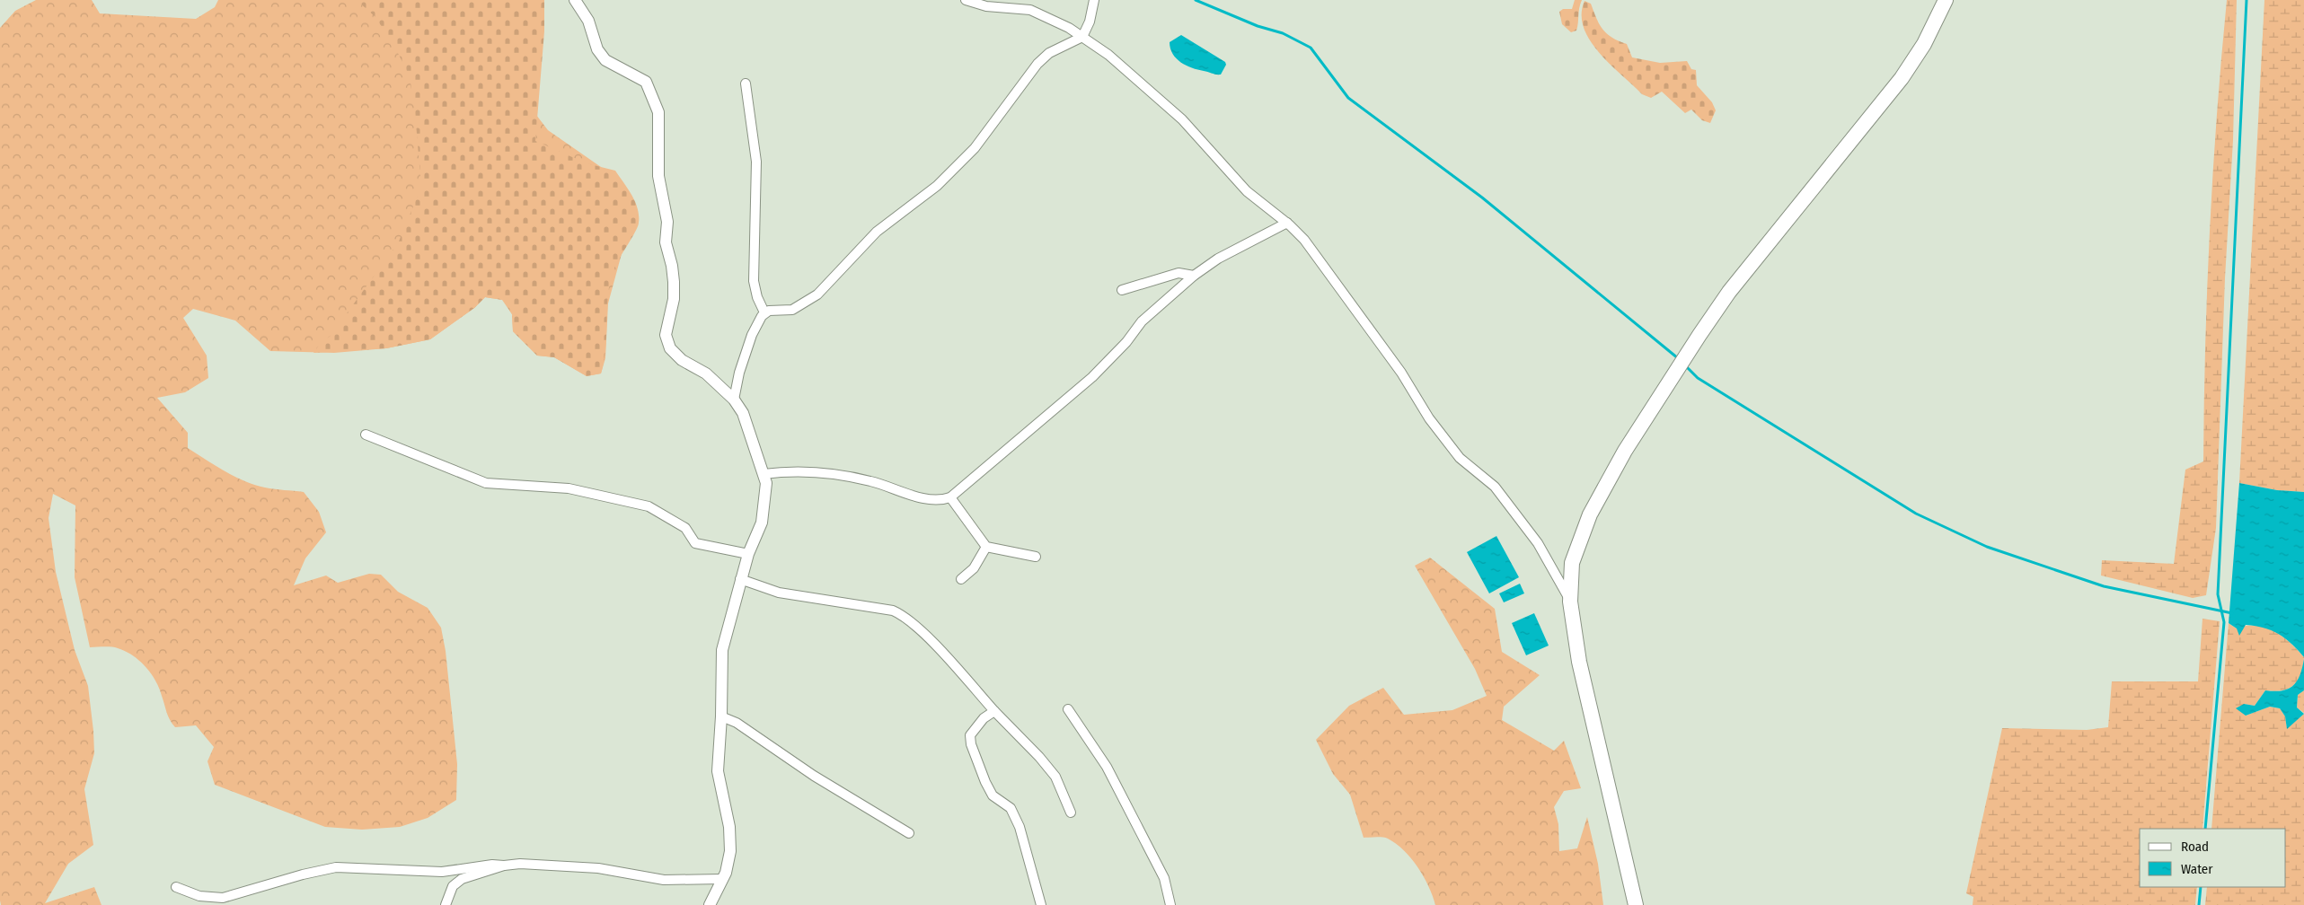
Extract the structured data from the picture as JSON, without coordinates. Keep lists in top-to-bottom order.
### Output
{
  "legend": ["Road", "Water"]
}
